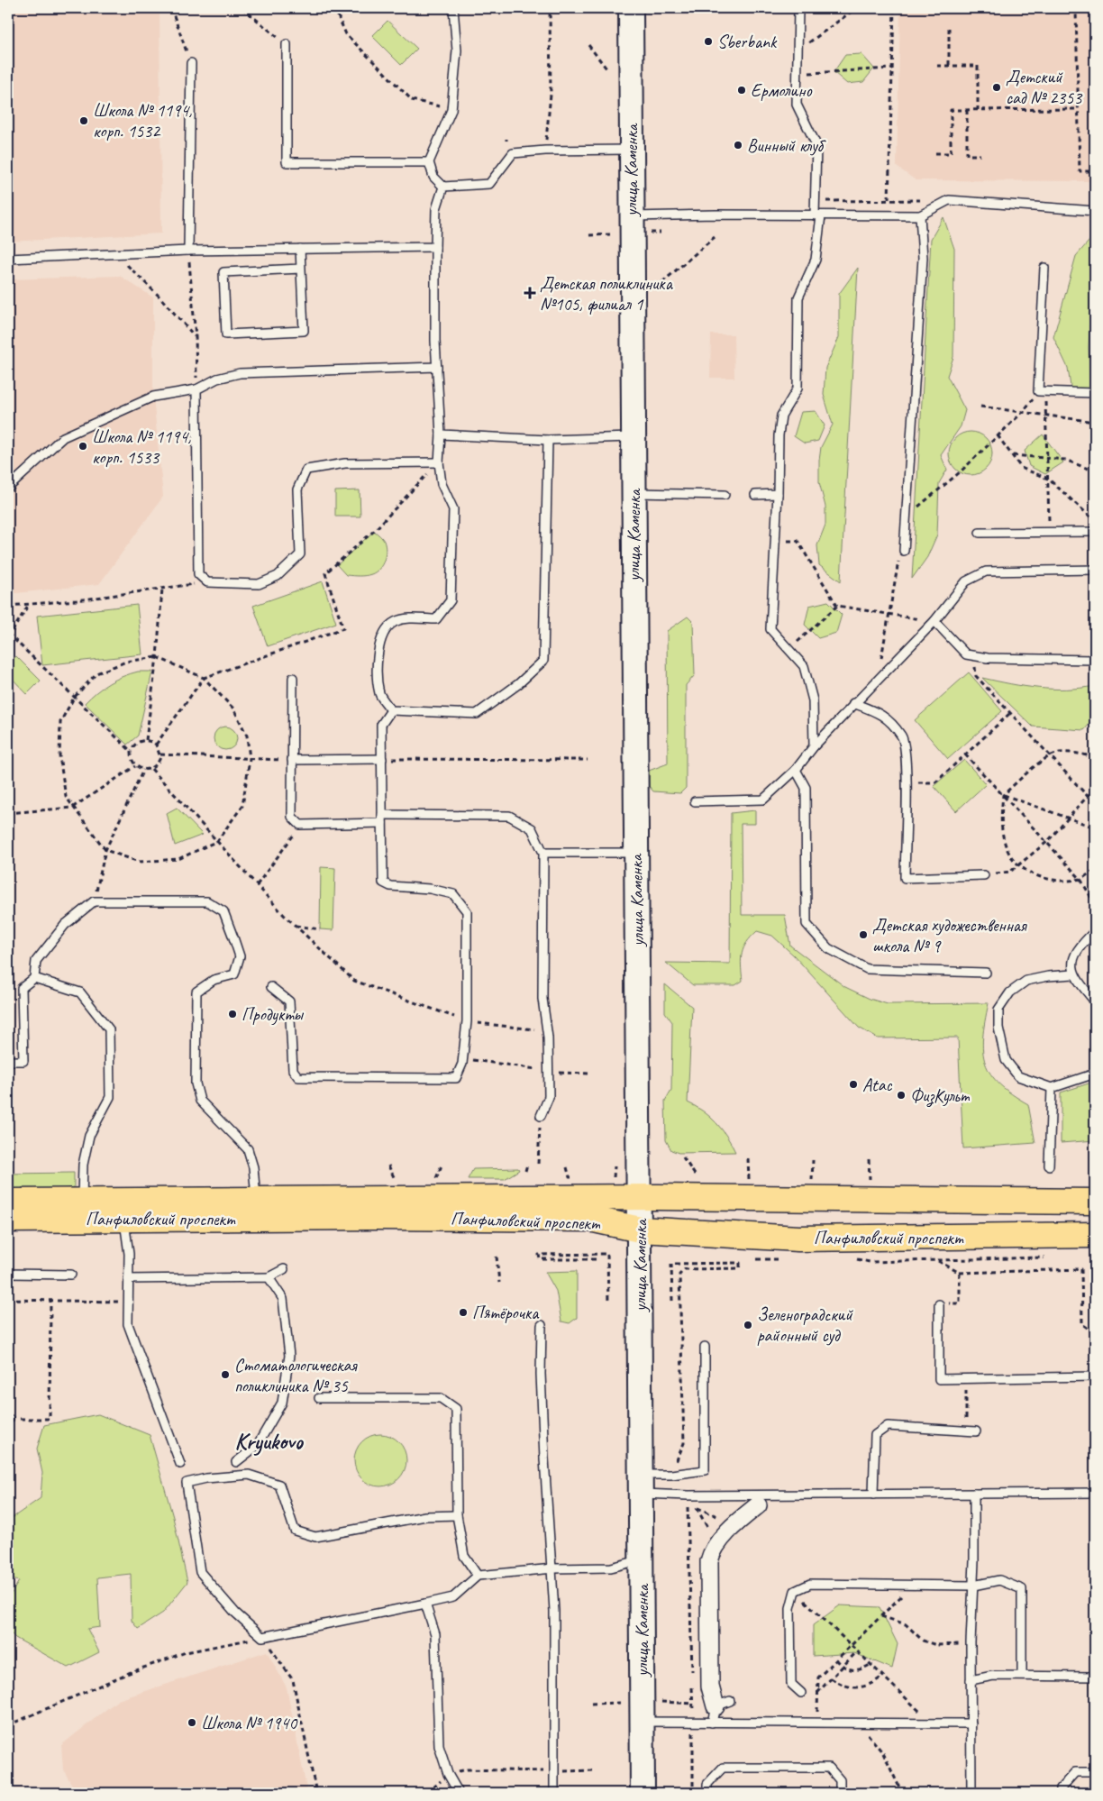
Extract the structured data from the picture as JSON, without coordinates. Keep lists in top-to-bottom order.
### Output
{
  "streets": {
    "main road": ["улица Каменка", "Панфиловский проспект"]
  },
  "crossings": [
    ["улица Каменка", "Панфиловский проспект"]
  ],
  "districts": ["Kryukovo"],
  "places": {
    "other": [
      "Sberbank",
      "Детский сад № 2353",
      "Ермолино",
      "Школа № 1194, корп. 1532",
      "Винный клуб",
      "Школа № 1194, корп. 1533",
      "Детская художественная школа № 9",
      "Продукты",
      "Atac",
      "ФизКульт",
      "Пятёрочка",
      "Зеленоградский районный суд",
      "Стоматологическая поликлиника № 35",
      "Школа № 1940"
    ],
    "health": ["Детская поликлиника №105, филиал 1"]
  }
}
